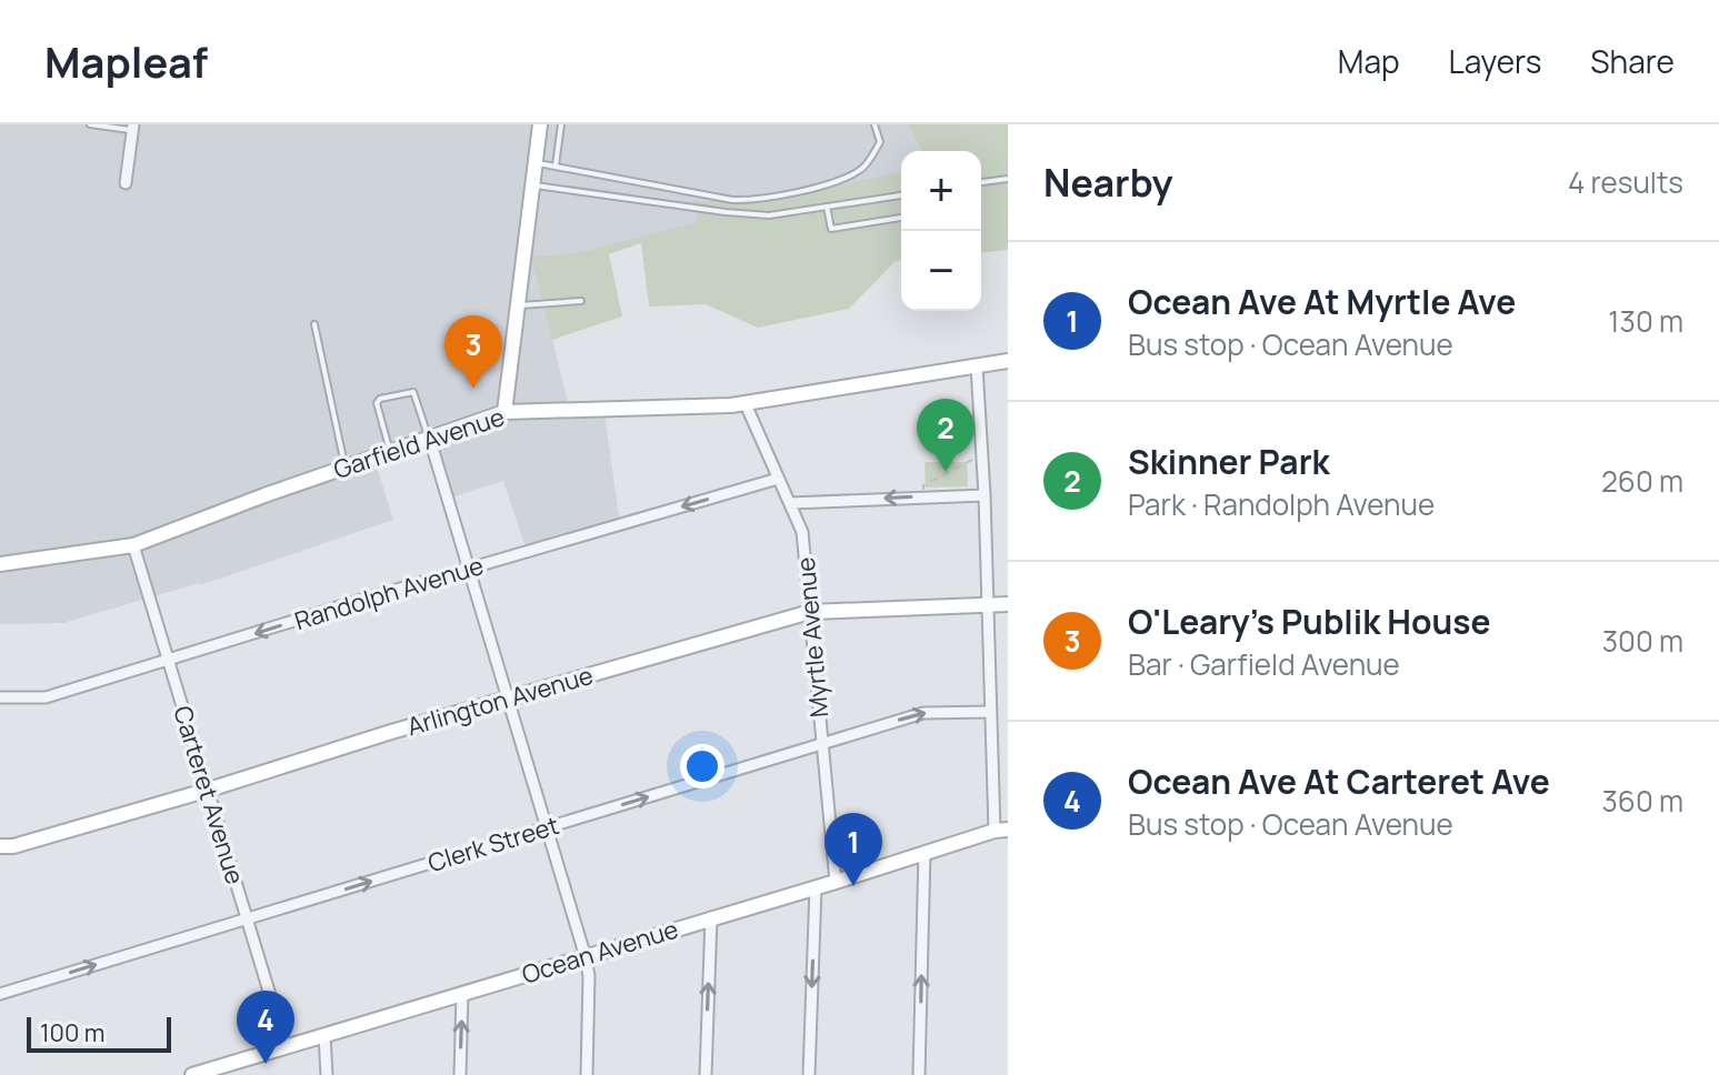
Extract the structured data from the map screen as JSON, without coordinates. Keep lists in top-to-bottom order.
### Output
{
  "streets": {
    "street": [
      "Garfield Avenue",
      "Randolph Avenue",
      "Myrtle Avenue",
      "Arlington Avenue",
      "Carteret Avenue",
      "Clerk Street",
      "Ocean Avenue"
    ]
  },
  "crossings": [
    ["Garfield Avenue", "Myrtle Avenue"],
    ["Garfield Avenue", "Carteret Avenue"],
    ["Randolph Avenue", "Myrtle Avenue"],
    ["Randolph Avenue", "Carteret Avenue"],
    ["Myrtle Avenue", "Arlington Avenue"],
    ["Myrtle Avenue", "Clerk Street"],
    ["Myrtle Avenue", "Ocean Avenue"],
    ["Arlington Avenue", "Carteret Avenue"],
    ["Carteret Avenue", "Clerk Street"],
    ["Carteret Avenue", "Ocean Avenue"]
  ],
  "one_way": ["Randolph Avenue", "Clerk Street"],
  "scale_bar": "100 m",
  "page": {
    "header": "Mapleaf",
    "nav": ["Map", "Layers", "Share"],
    "heading": ["Nearby", "4 results"],
    "map_buttons": ["+", "−"],
    "list": [
      {
        "mark": "1",
        "name": "Ocean Ave At Myrtle Ave",
        "note": "Bus stop · Ocean Avenue",
        "value": "130 m"
      },
      {
        "mark": "2",
        "name": "Skinner Park",
        "note": "Park · Randolph Avenue",
        "value": "260 m"
      },
      {
        "mark": "3",
        "name": "O'Leary's Publik House",
        "note": "Bar · Garfield Avenue",
        "value": "300 m"
      },
      {
        "mark": "4",
        "name": "Ocean Ave At Carteret Ave",
        "note": "Bus stop · Ocean Avenue",
        "value": "360 m"
      }
    ],
    "pins": [
      "3",
      "2",
      "1",
      "4"
    ],
    "scale": "100 m"
  }
}
